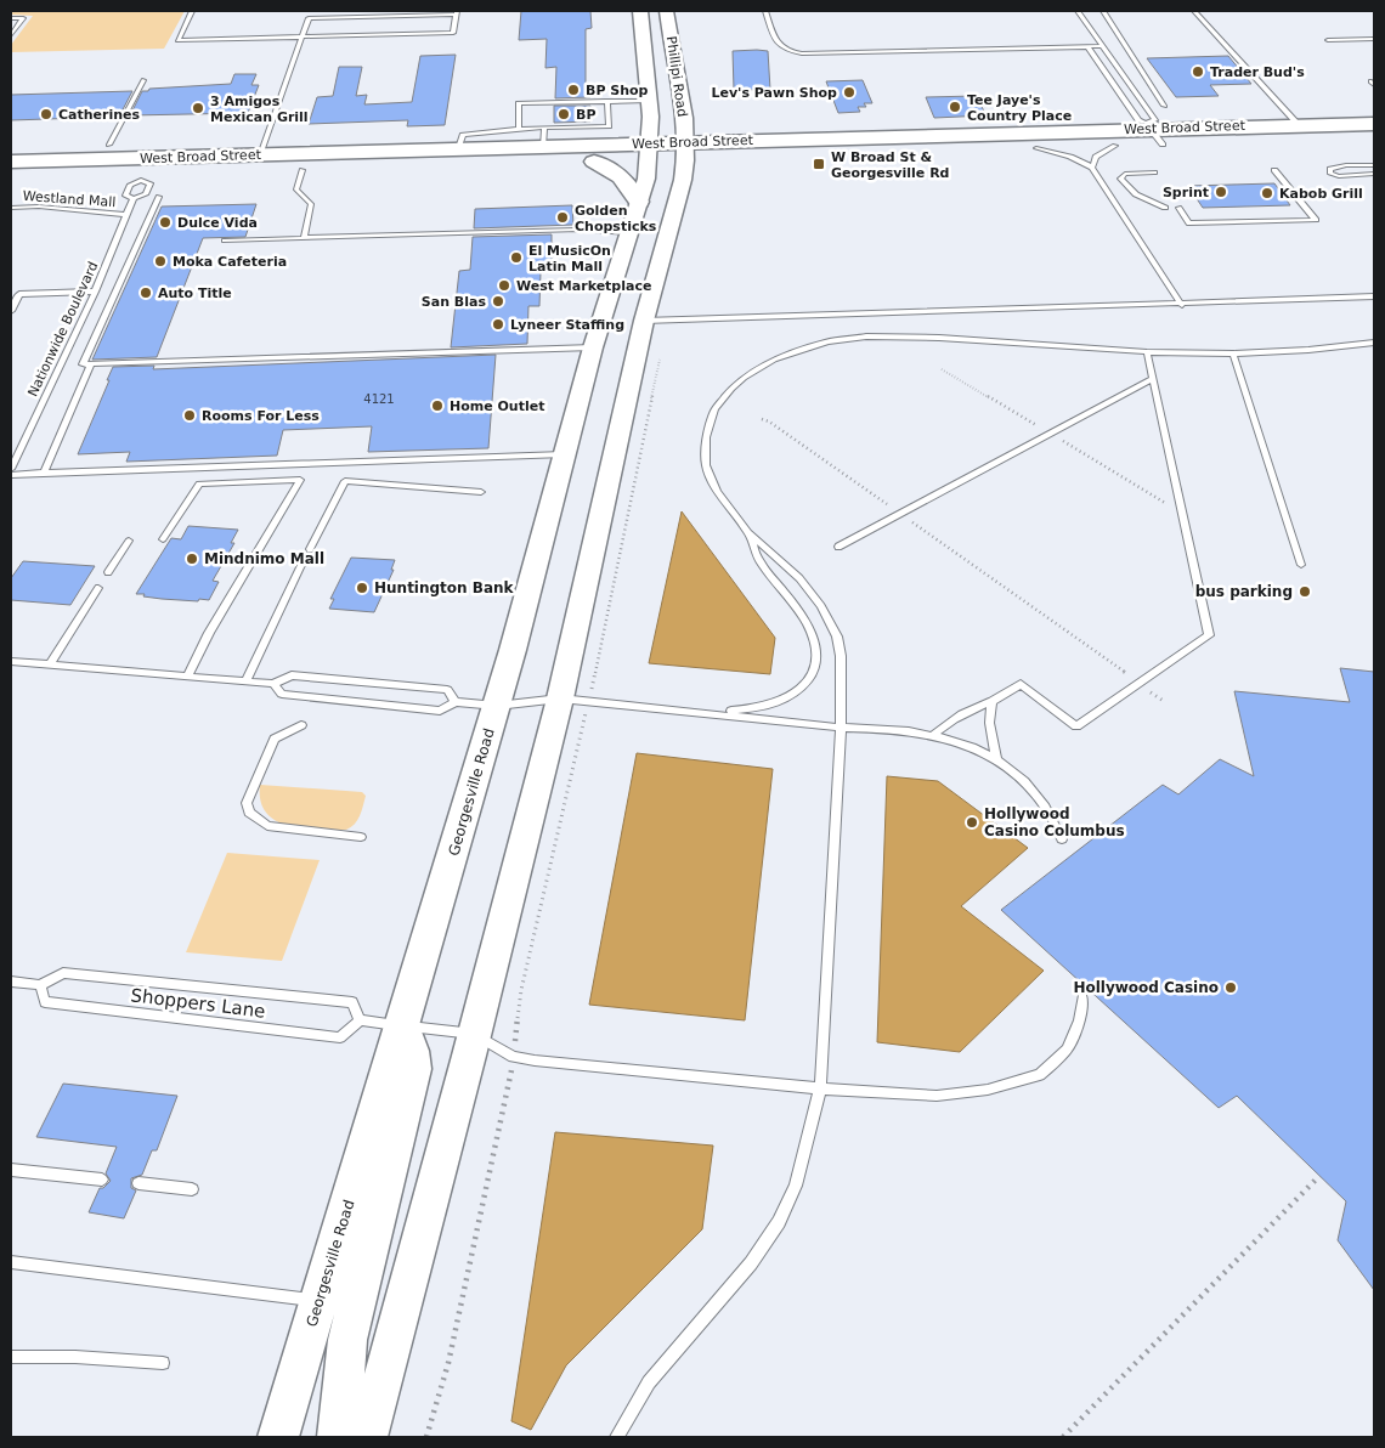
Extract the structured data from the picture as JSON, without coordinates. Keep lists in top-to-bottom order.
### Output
{
  "streets": {
    "main road": ["Phillipi Road", "West Broad Street", "Georgesville Road"],
    "lane": ["Westland Mall", "Nationwide Boulevard", "Shoppers Lane"]
  },
  "crossings": [
    ["Phillipi Road", "West Broad Street"],
    ["Phillipi Road", "Georgesville Road"],
    ["West Broad Street", "Nationwide Boulevard"],
    ["West Broad Street", "Georgesville Road"],
    ["Westland Mall", "Nationwide Boulevard"]
  ],
  "places": {
    "other": [
      "Trader Bud's",
      "BP Shop",
      "Lev's Pawn Shop",
      "Tee Jaye's Country Place",
      "3 Amigos Mexican Grill",
      "Catherines",
      "BP",
      "Sprint",
      "Kabob Grill",
      "Golden Chopsticks",
      "Dulce Vida",
      "El MusicOn Latin Mall",
      "Moka Cafeteria",
      "West Marketplace",
      "Auto Title",
      "San Blas",
      "Lyneer Staffing",
      "Home Outlet",
      "Rooms For Less",
      "Mindnimo Mall",
      "Huntington Bank",
      "bus parking",
      "Hollywood Casino Columbus",
      "Hollywood Casino"
    ],
    "transit": ["W Broad St & Georgesville Rd"]
  },
  "house_numbers": ["4121"]
}
